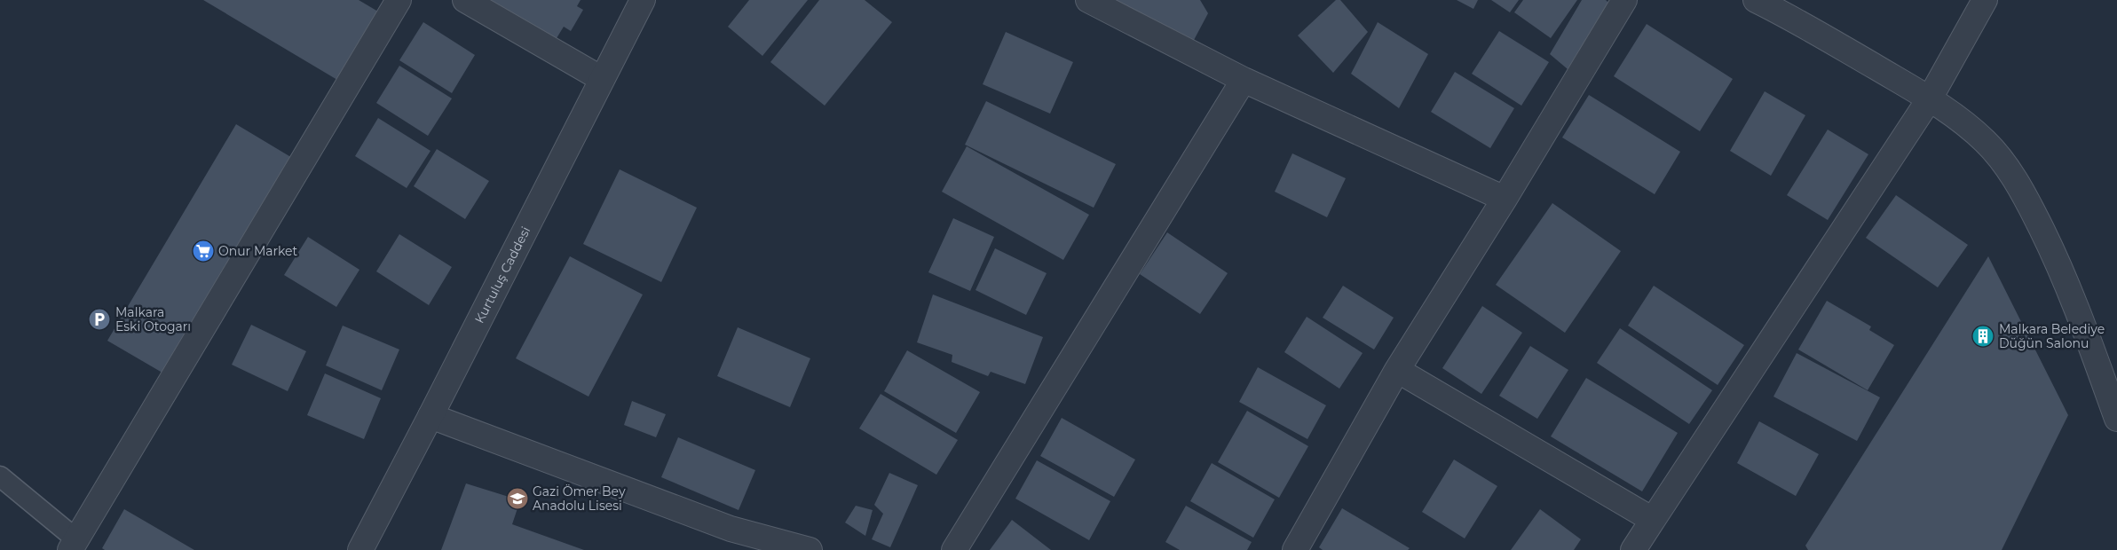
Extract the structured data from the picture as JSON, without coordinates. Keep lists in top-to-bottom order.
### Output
{
  "streets": {
    "street": ["Kurtuluş Caddesi"]
  },
  "places": {
    "supermarket": ["Onur Market"],
    "parking": ["Malkara Eski Otogarı"],
    "building": ["Malkara Belediye Düğün Salonu"],
    "school or university": ["Gazi Ömer Bey Anadolu Lisesi"]
  }
}
